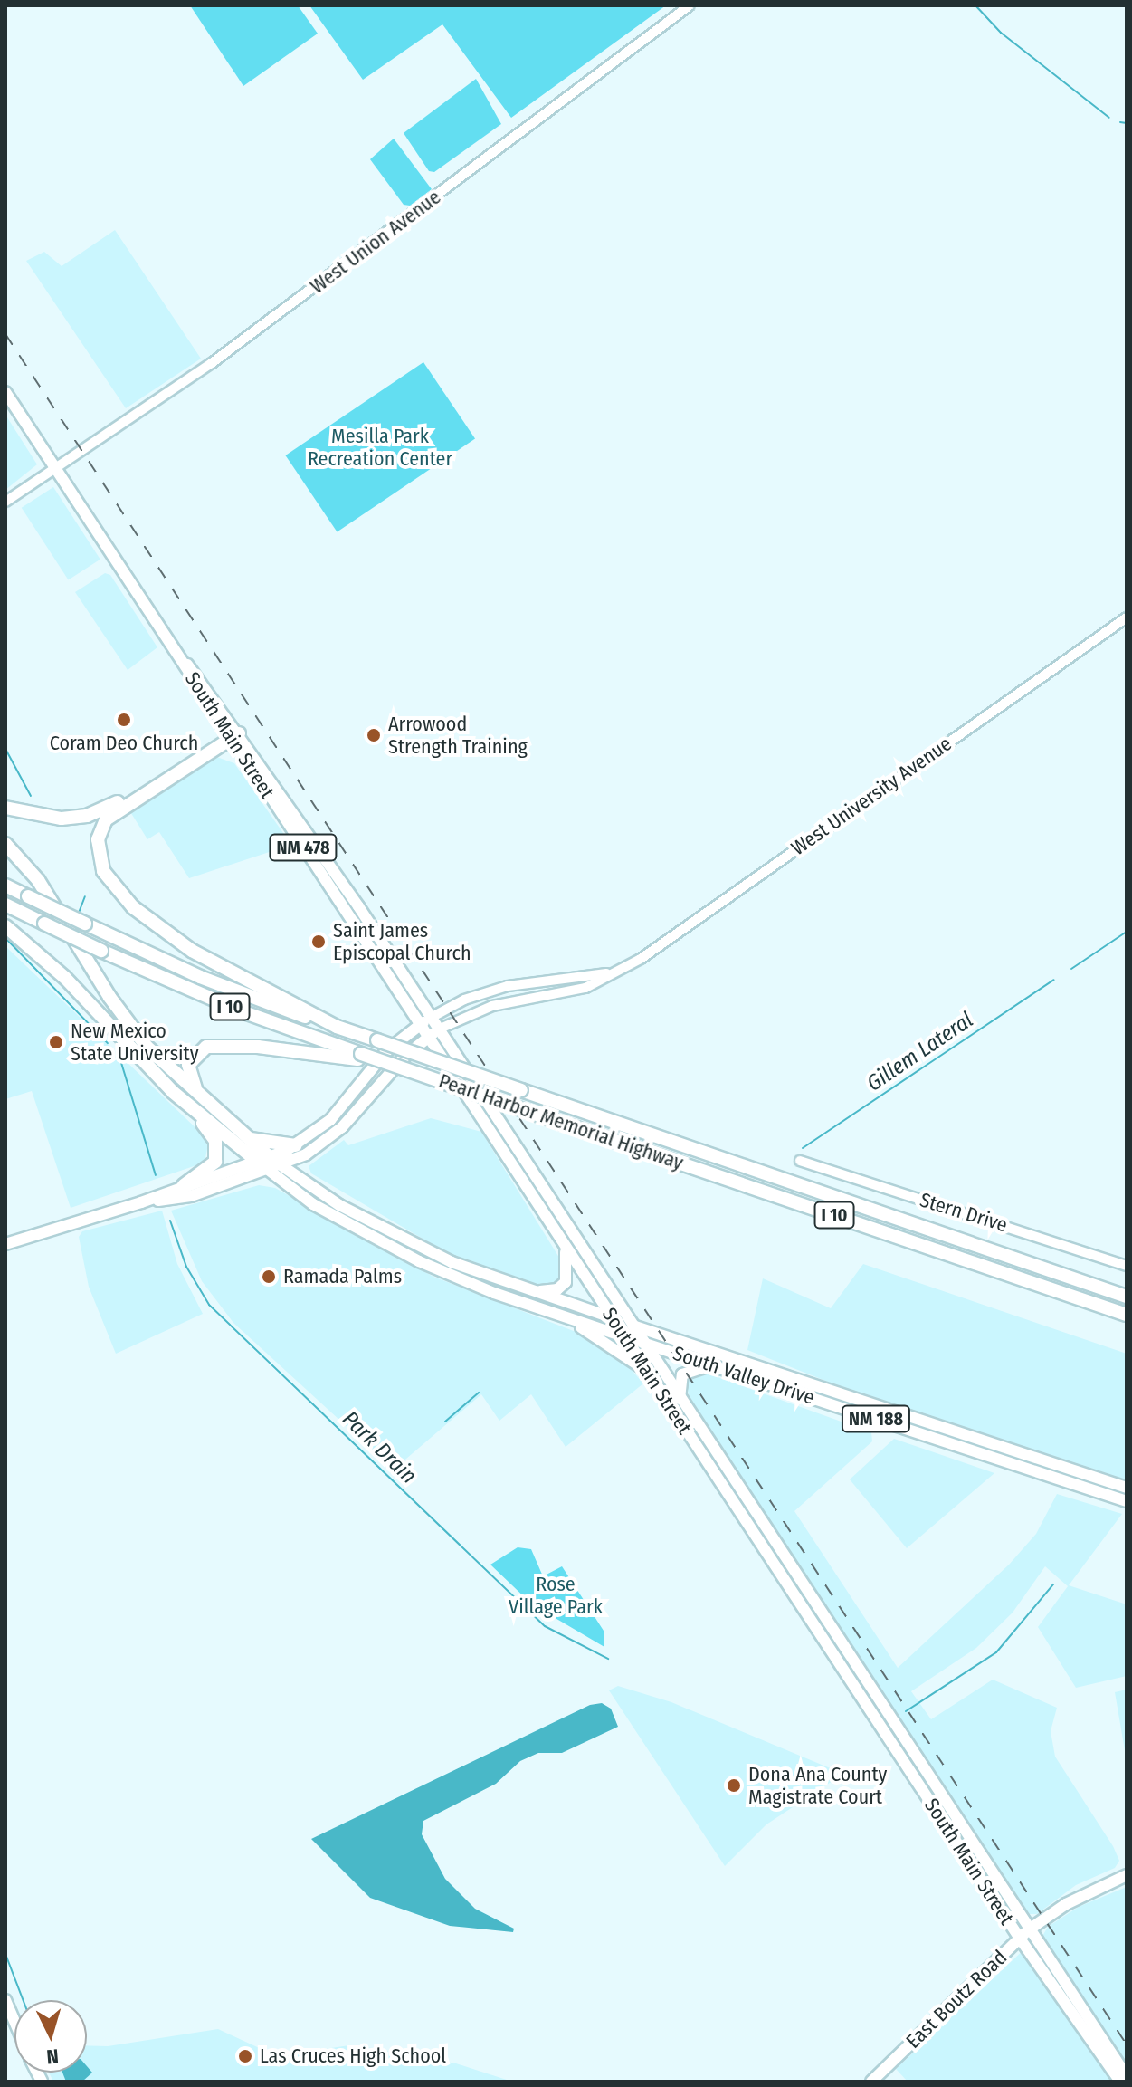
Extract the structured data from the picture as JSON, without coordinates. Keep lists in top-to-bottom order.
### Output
{
  "streets": {
    "highway": ["I 10", "Pearl Harbor Memorial Highway"],
    "main road": [
      "South Main Street",
      "West University Avenue",
      "NM 478",
      "South Valley Drive",
      "NM 188",
      "East Boutz Road"
    ],
    "street": ["West Union Avenue", "Stern Drive"]
  },
  "crossings": [
    ["West Union Avenue", "South Main Street"],
    ["South Main Street", "West University Avenue"],
    ["South Main Street", "South Valley Drive"],
    ["South Main Street", "East Boutz Road"],
    ["West University Avenue", "South Valley Drive"],
    ["I 10", "Pearl Harbor Memorial Highway"]
  ],
  "water": ["Gillem Lateral", "Park Drain"],
  "parks": ["Mesilla Park Recreation Center", "Rose Village Park"],
  "places": [
    "Coram Deo Church",
    "Arrowood Strength Training",
    "Saint James Episcopal Church",
    "New Mexico State University",
    "Ramada Palms",
    "Dona Ana County Magistrate Court",
    "Las Cruces High School"
  ],
  "north": "bottom"
}
